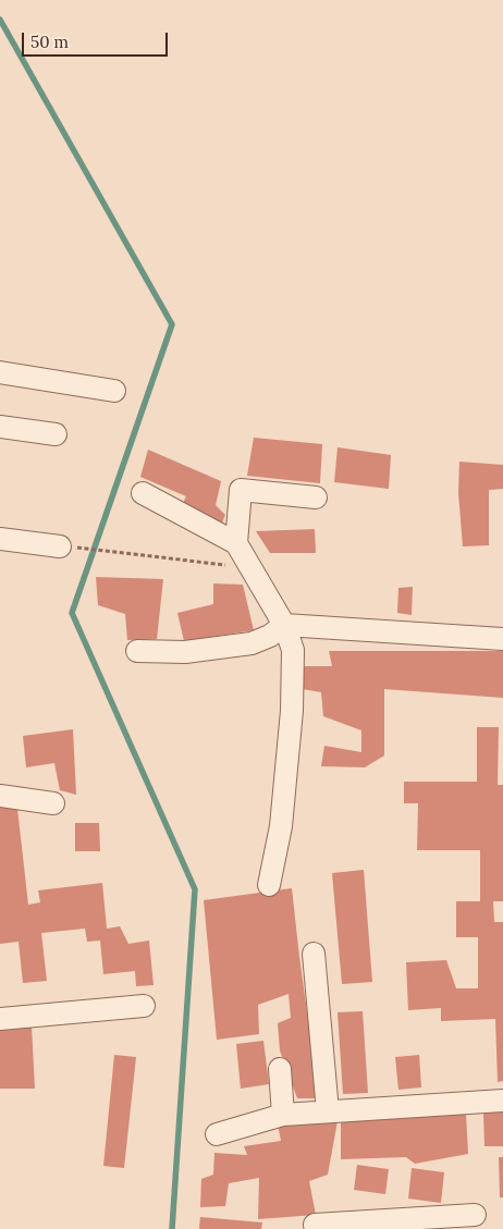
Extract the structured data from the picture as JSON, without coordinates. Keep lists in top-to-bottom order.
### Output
{
  "scale_bar": "50 m"
}
